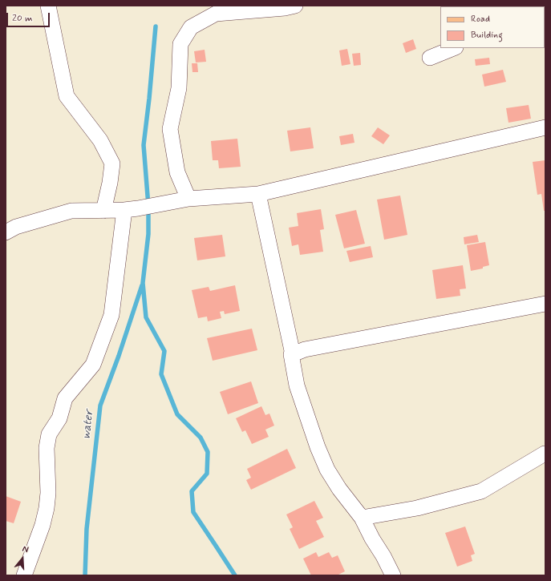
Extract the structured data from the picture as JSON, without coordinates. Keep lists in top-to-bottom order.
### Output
{
  "water": ["water"],
  "legend": ["Road", "Building"],
  "scale_bar": "20 m",
  "north": "top"
}
